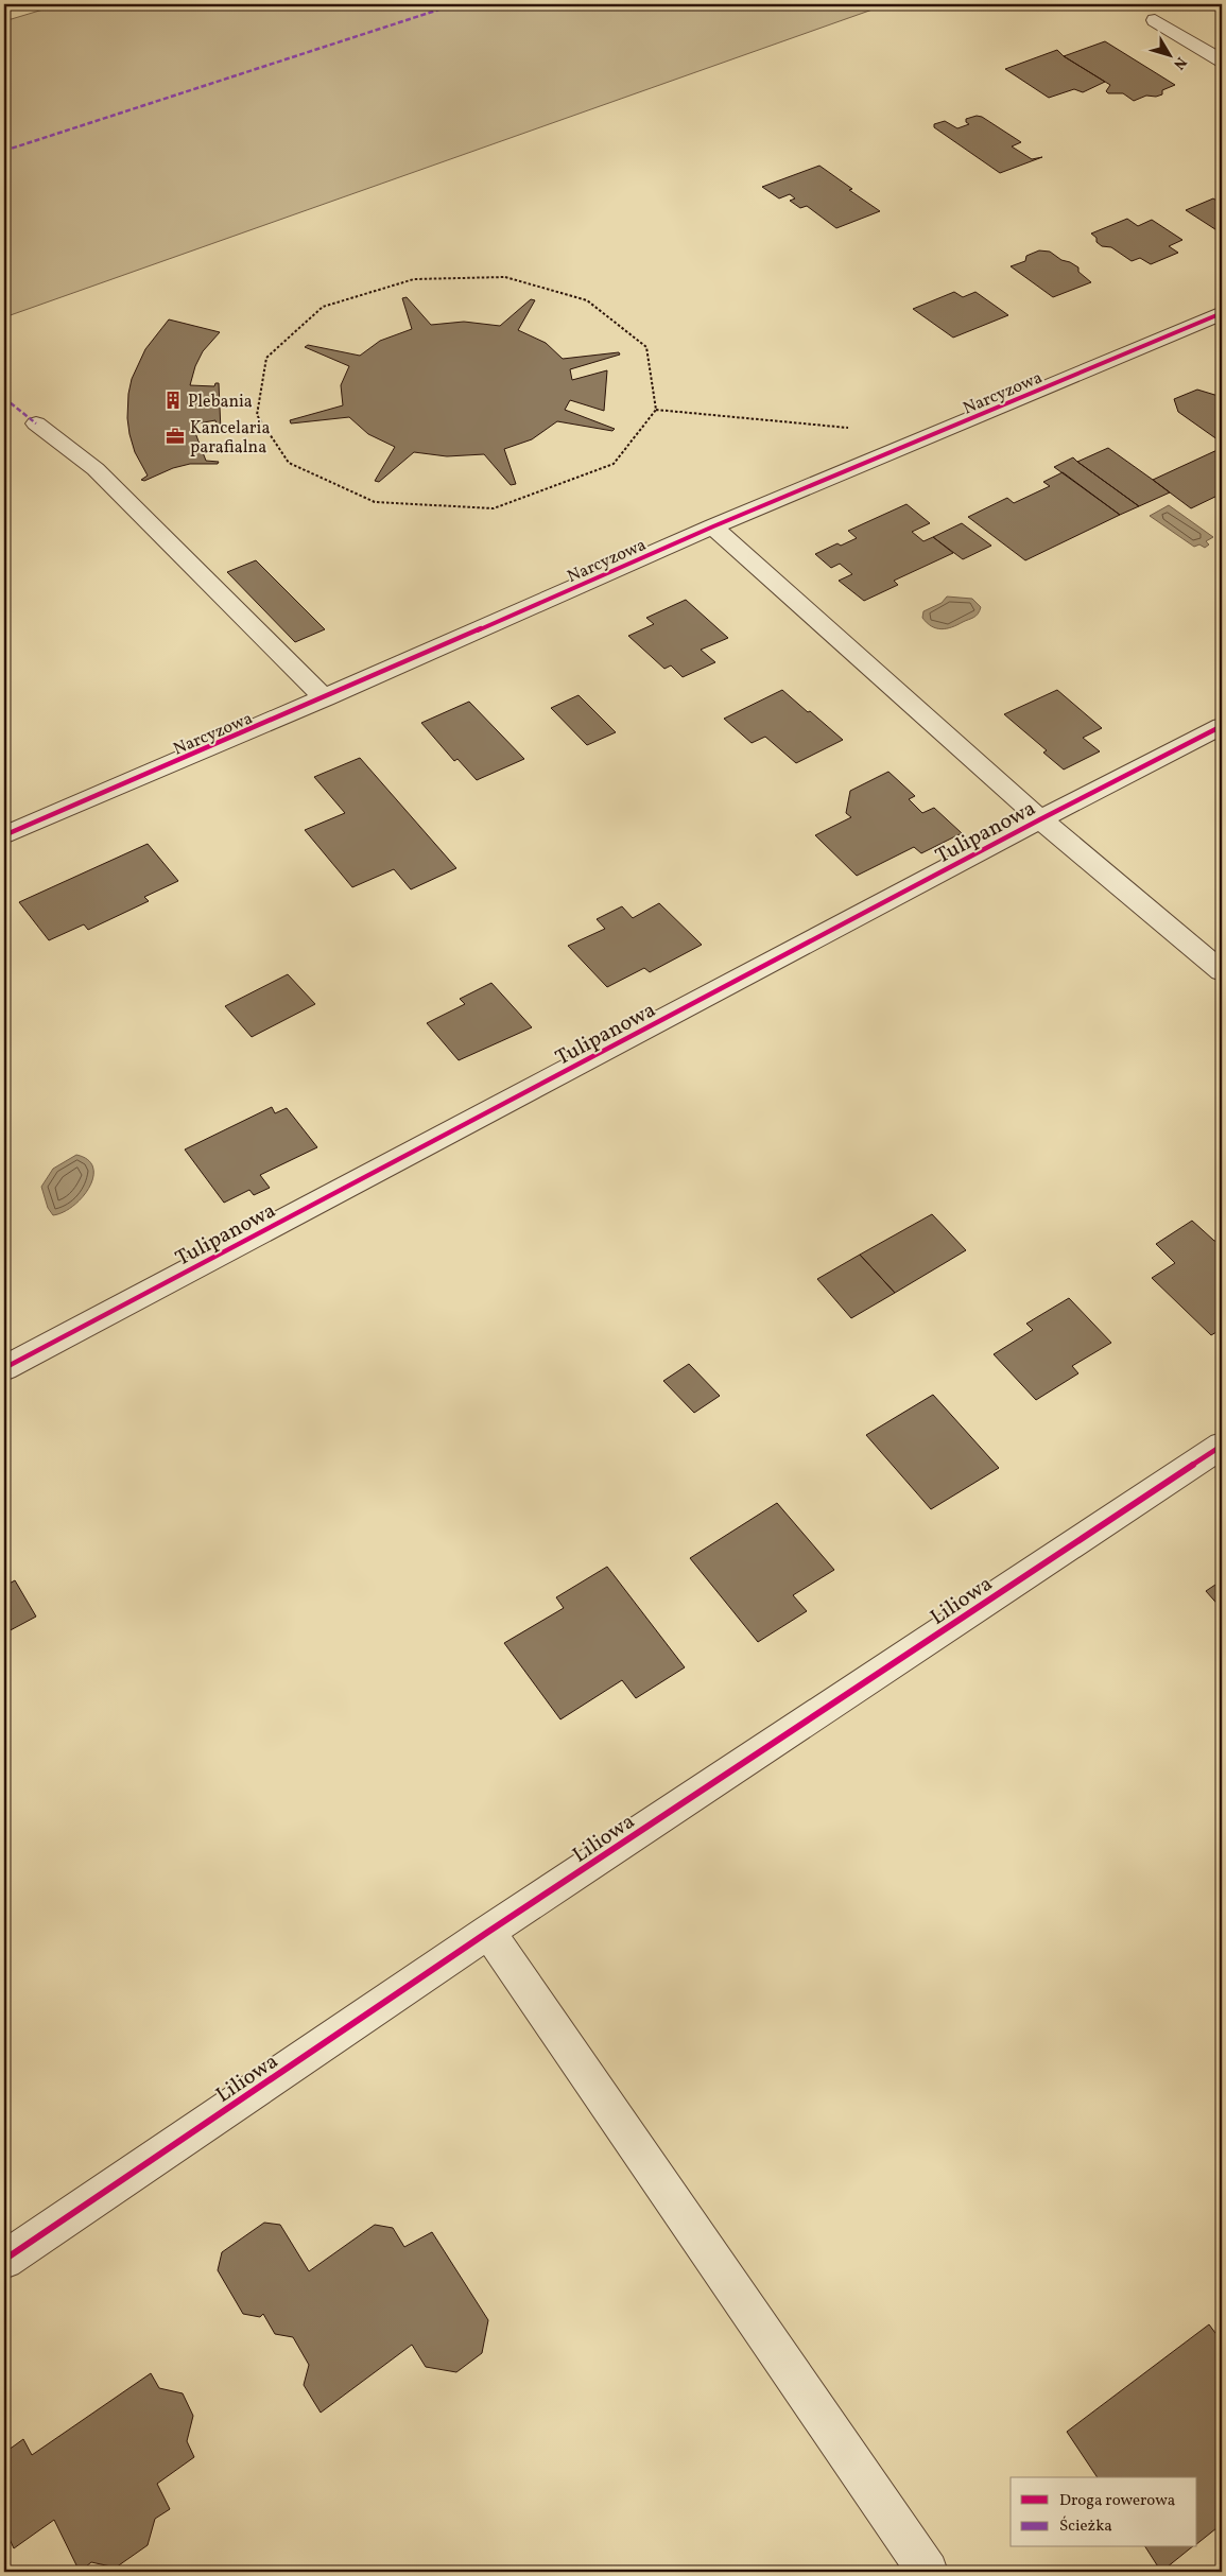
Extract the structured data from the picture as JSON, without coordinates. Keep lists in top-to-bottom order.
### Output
{
  "streets": {
    "street": ["Narcyzowa", "Tulipanowa", "Liliowa"]
  },
  "places": {
    "building": ["Plebania"],
    "office": ["Kancelaria parafialna"]
  },
  "legend": ["Droga rowerowa", "Ścieżka"],
  "north": "bottom right"
}
